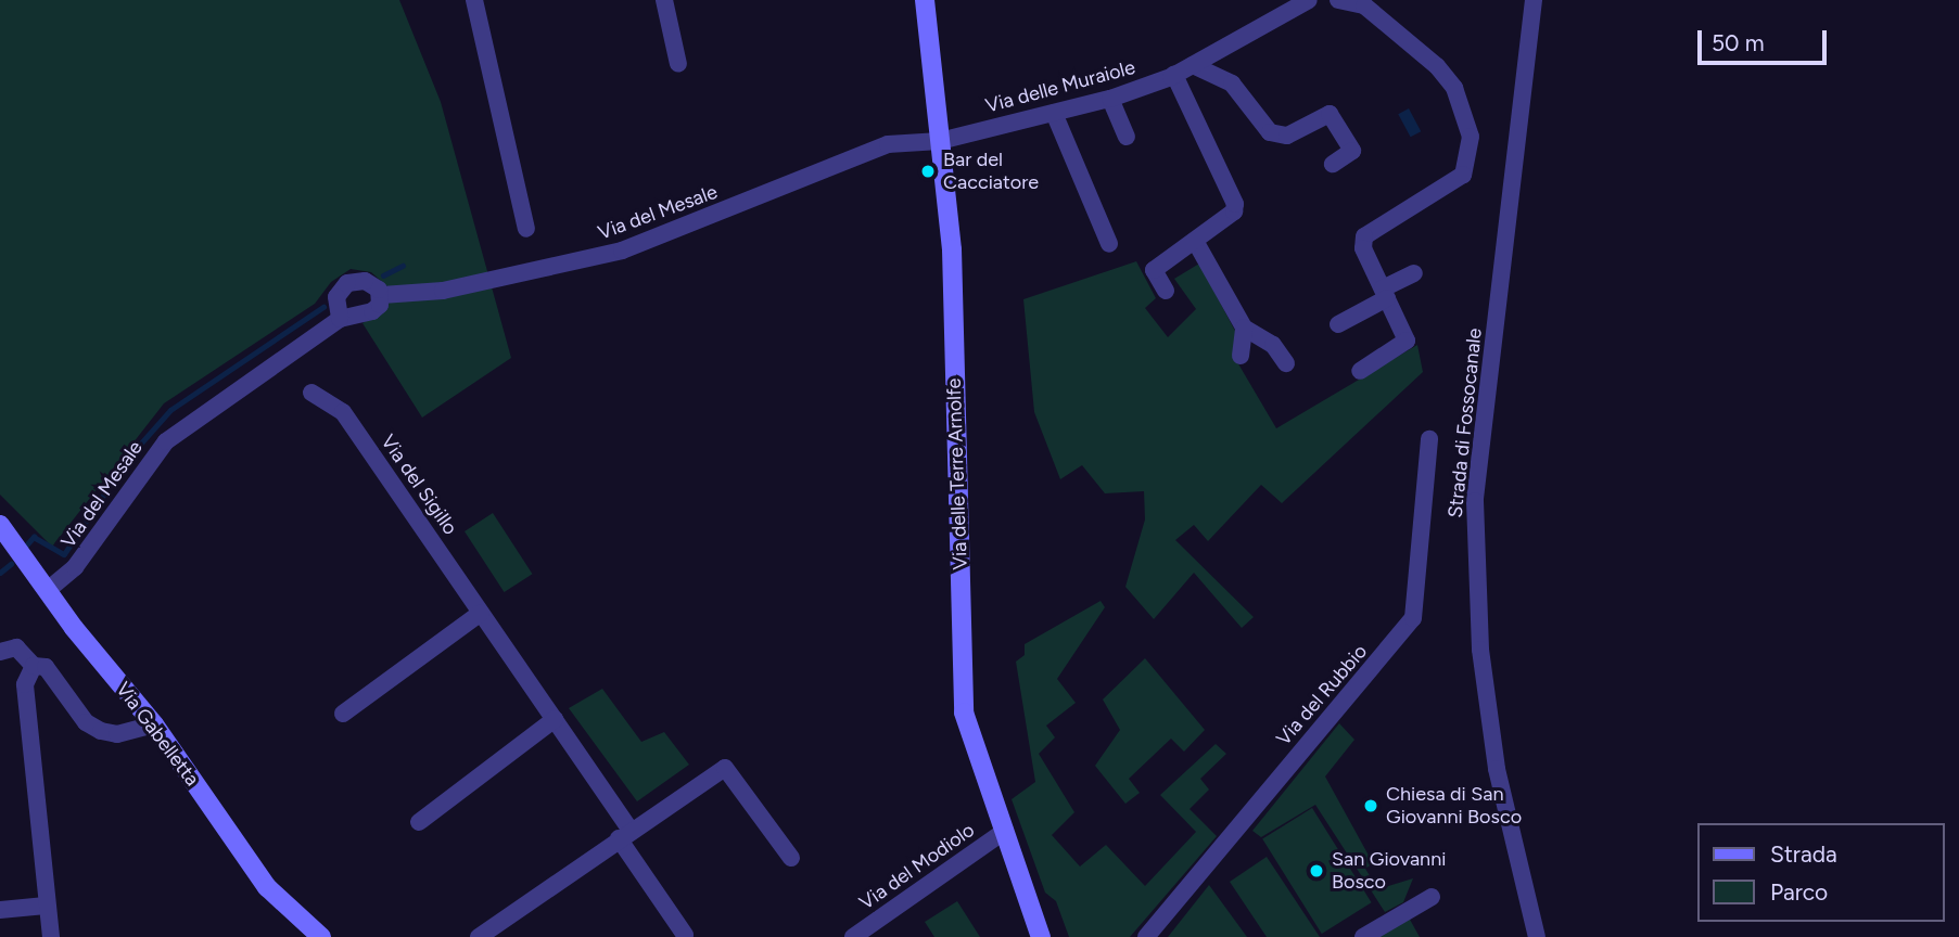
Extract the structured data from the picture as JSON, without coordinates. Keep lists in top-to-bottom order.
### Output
{
  "streets": {
    "street": [
      "Via delle Muraiole",
      "Via del Mesale",
      "Strada di Fossocanale",
      "Via delle Terre Arnolfe",
      "Via del Sigillo",
      "Via del Rubbio",
      "Via Gabelletta",
      "Via del Modiolo"
    ]
  },
  "crossings": [
    ["Via delle Muraiole", "Via del Mesale"],
    ["Via delle Muraiole", "Via delle Terre Arnolfe"],
    ["Via del Mesale", "Via delle Terre Arnolfe"],
    ["Via del Mesale", "Via Gabelletta"],
    ["Via delle Terre Arnolfe", "Via del Modiolo"]
  ],
  "places": ["Bar del Cacciatore", "Chiesa di San Giovanni Bosco", "San Giovanni Bosco"],
  "legend": ["Strada", "Parco"],
  "scale_bar": "50 m"
}
